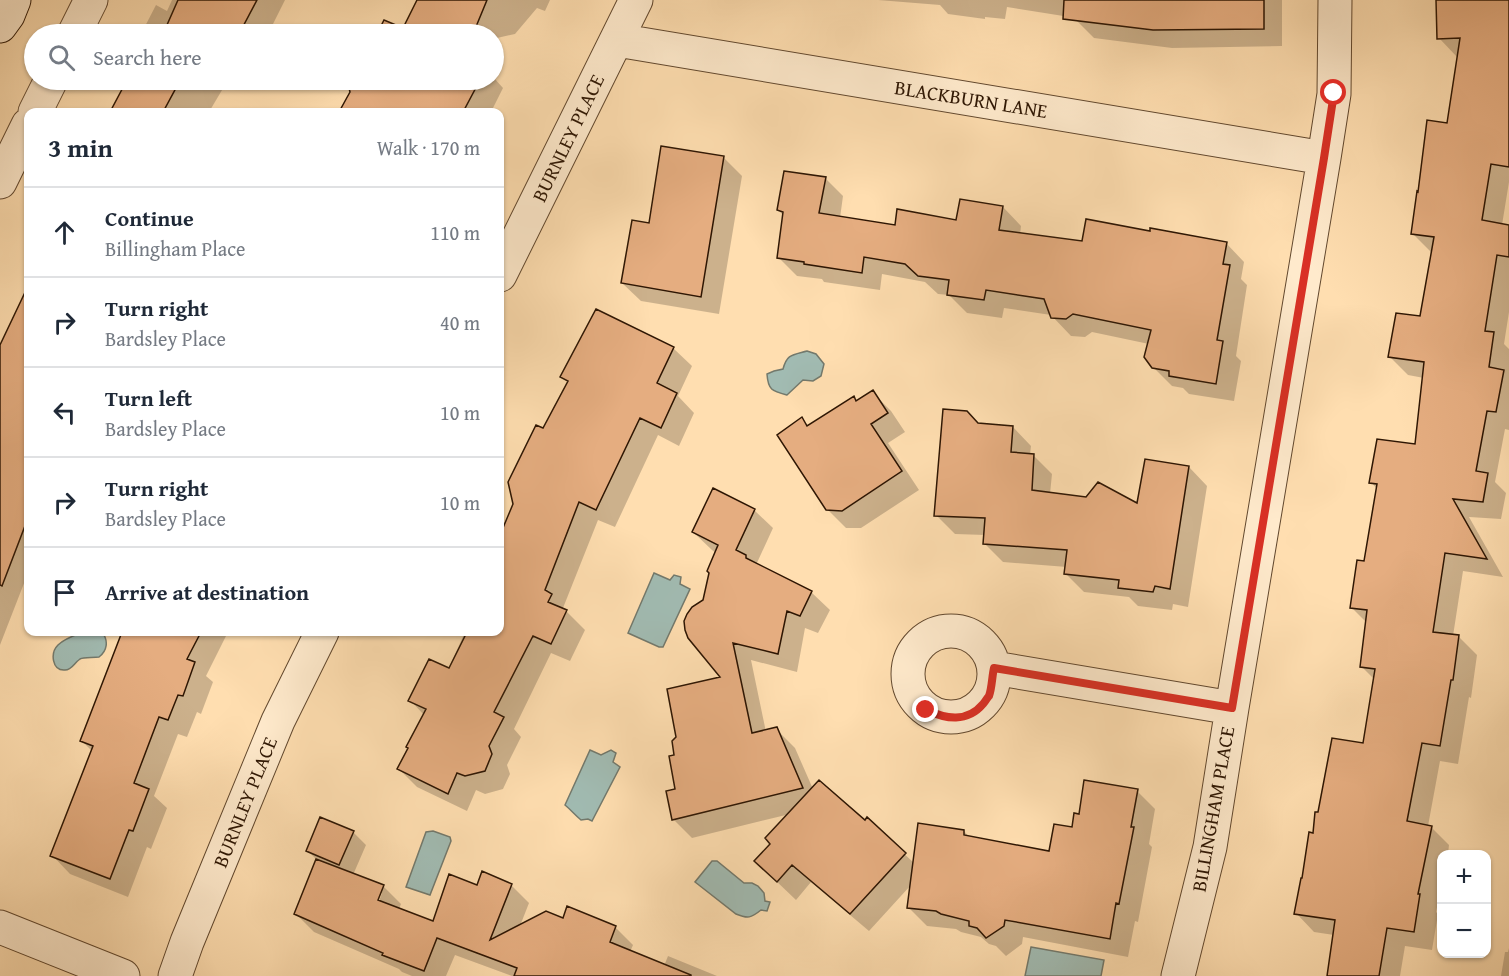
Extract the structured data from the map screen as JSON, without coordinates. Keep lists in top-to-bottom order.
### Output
{
  "streets": {
    "street": ["BLACKBURN LANE", "BURNLEY PLACE", "BILLINGHAM PLACE"]
  },
  "crossings": [
    ["BLACKBURN LANE", "BURNLEY PLACE"],
    ["BLACKBURN LANE", "BILLINGHAM PLACE"]
  ],
  "page": {
    "search": "Search here",
    "heading": ["3 min", "Walk · 170 m"],
    "list": [
      ["Continue", "Billingham Place", "110 m"],
      ["Turn right", "Bardsley Place", "40 m"],
      ["Turn left", "Bardsley Place", "10 m"],
      ["Turn right", "Bardsley Place", "10 m"],
      "Arrive at destination"
    ],
    "map_buttons": ["+", "−"]
  }
}
